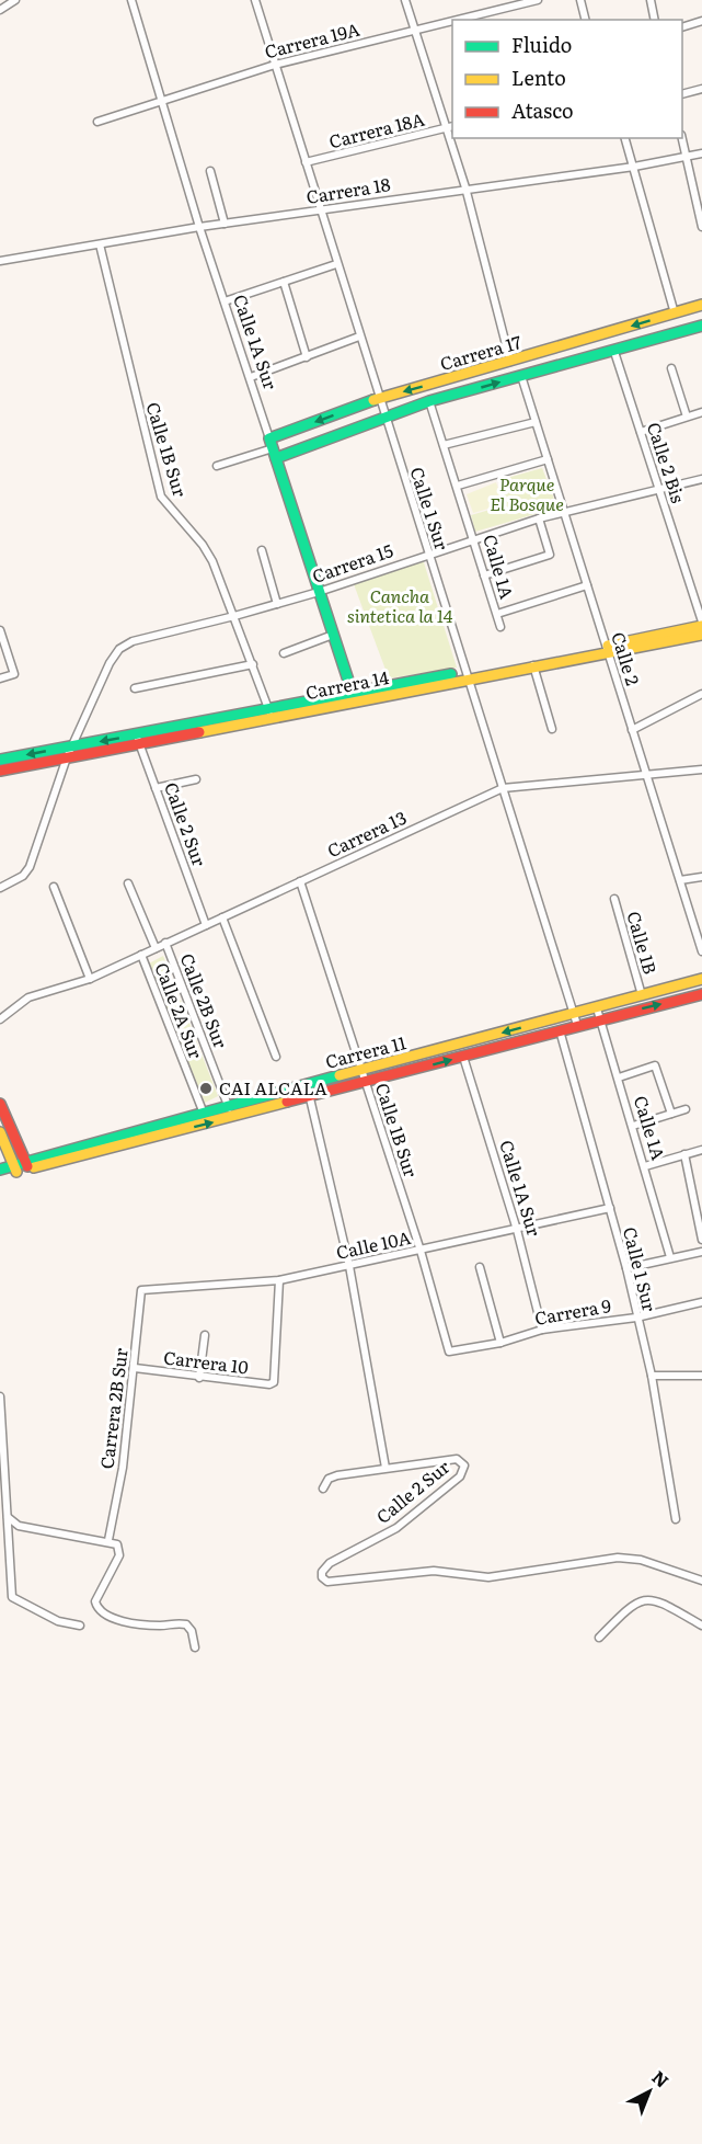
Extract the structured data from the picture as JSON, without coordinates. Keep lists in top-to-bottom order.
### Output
{
  "streets": {
    "street": [
      "Carrera 19A",
      "Carrera 18A",
      "Carrera 18",
      "Calle 1A Sur",
      "Carrera 17",
      "Calle 1B Sur",
      "Calle 2 Bis",
      "Calle 1 Sur",
      "Carrera 15",
      "Calle 1A",
      "Calle 2",
      "Carrera 14",
      "Calle 2 Sur",
      "Carrera 13",
      "Calle 1B",
      "Calle 2B Sur",
      "Calle 2A Sur",
      "Carrera 11",
      "Calle 10A",
      "Carrera 9",
      "Carrera 10",
      "Carrera 2B Sur"
    ]
  },
  "crossings": [
    ["Carrera 19A", "Calle 1A Sur"],
    ["Carrera 19A", "Calle 1 Sur"],
    ["Carrera 18A", "Calle 1 Sur"],
    ["Carrera 18", "Calle 1A Sur"],
    ["Carrera 18", "Calle 1B Sur"],
    ["Carrera 18", "Calle 1 Sur"],
    ["Calle 1A Sur", "Carrera 17"],
    ["Calle 1A Sur", "Carrera 15"],
    ["Calle 1A Sur", "Carrera 14"],
    ["Calle 1A Sur", "Carrera 11"],
    ["Calle 1A Sur", "Calle 10A"],
    ["Calle 1A Sur", "Carrera 9"],
    ["Carrera 17", "Calle 2 Bis"],
    ["Carrera 17", "Calle 1 Sur"],
    ["Carrera 17", "Calle 1A"],
    ["Carrera 17", "Calle 2"],
    ["Calle 1B Sur", "Carrera 15"],
    ["Calle 1B Sur", "Carrera 14"],
    ["Calle 1B Sur", "Carrera 13"],
    ["Calle 1B Sur", "Carrera 11"],
    ["Calle 1B Sur", "Calle 10A"],
    ["Calle 1B Sur", "Carrera 9"],
    ["Calle 2 Bis", "Carrera 15"],
    ["Calle 2 Bis", "Carrera 14"],
    ["Calle 1 Sur", "Carrera 15"],
    ["Calle 1 Sur", "Carrera 14"],
    ["Calle 1 Sur", "Carrera 13"],
    ["Calle 1 Sur", "Carrera 11"],
    ["Calle 1 Sur", "Calle 10A"],
    ["Calle 1 Sur", "Carrera 9"],
    ["Carrera 15", "Calle 1A"],
    ["Carrera 15", "Calle 2"],
    ["Carrera 15", "Carrera 14"],
    ["Calle 1A", "Carrera 11"],
    ["Calle 2", "Carrera 14"],
    ["Calle 2", "Carrera 13"],
    ["Carrera 14", "Calle 2 Sur"],
    ["Calle 2 Sur", "Carrera 13"],
    ["Calle 2 Sur", "Carrera 11"],
    ["Calle 2 Sur", "Calle 10A"],
    ["Carrera 13", "Calle 2B Sur"],
    ["Carrera 13", "Calle 2A Sur"],
    ["Calle 1B", "Carrera 11"],
    ["Calle 2B Sur", "Carrera 11"],
    ["Calle 2A Sur", "Carrera 11"],
    ["Calle 10A", "Carrera 10"],
    ["Calle 10A", "Carrera 2B Sur"],
    ["Carrera 10", "Carrera 2B Sur"]
  ],
  "parks": ["Parque El Bosque", "Cancha sintetica la 14"],
  "places": ["CAI ALCALA"],
  "legend": ["Fluido", "Lento", "Atasco"],
  "north": "top right"
}
